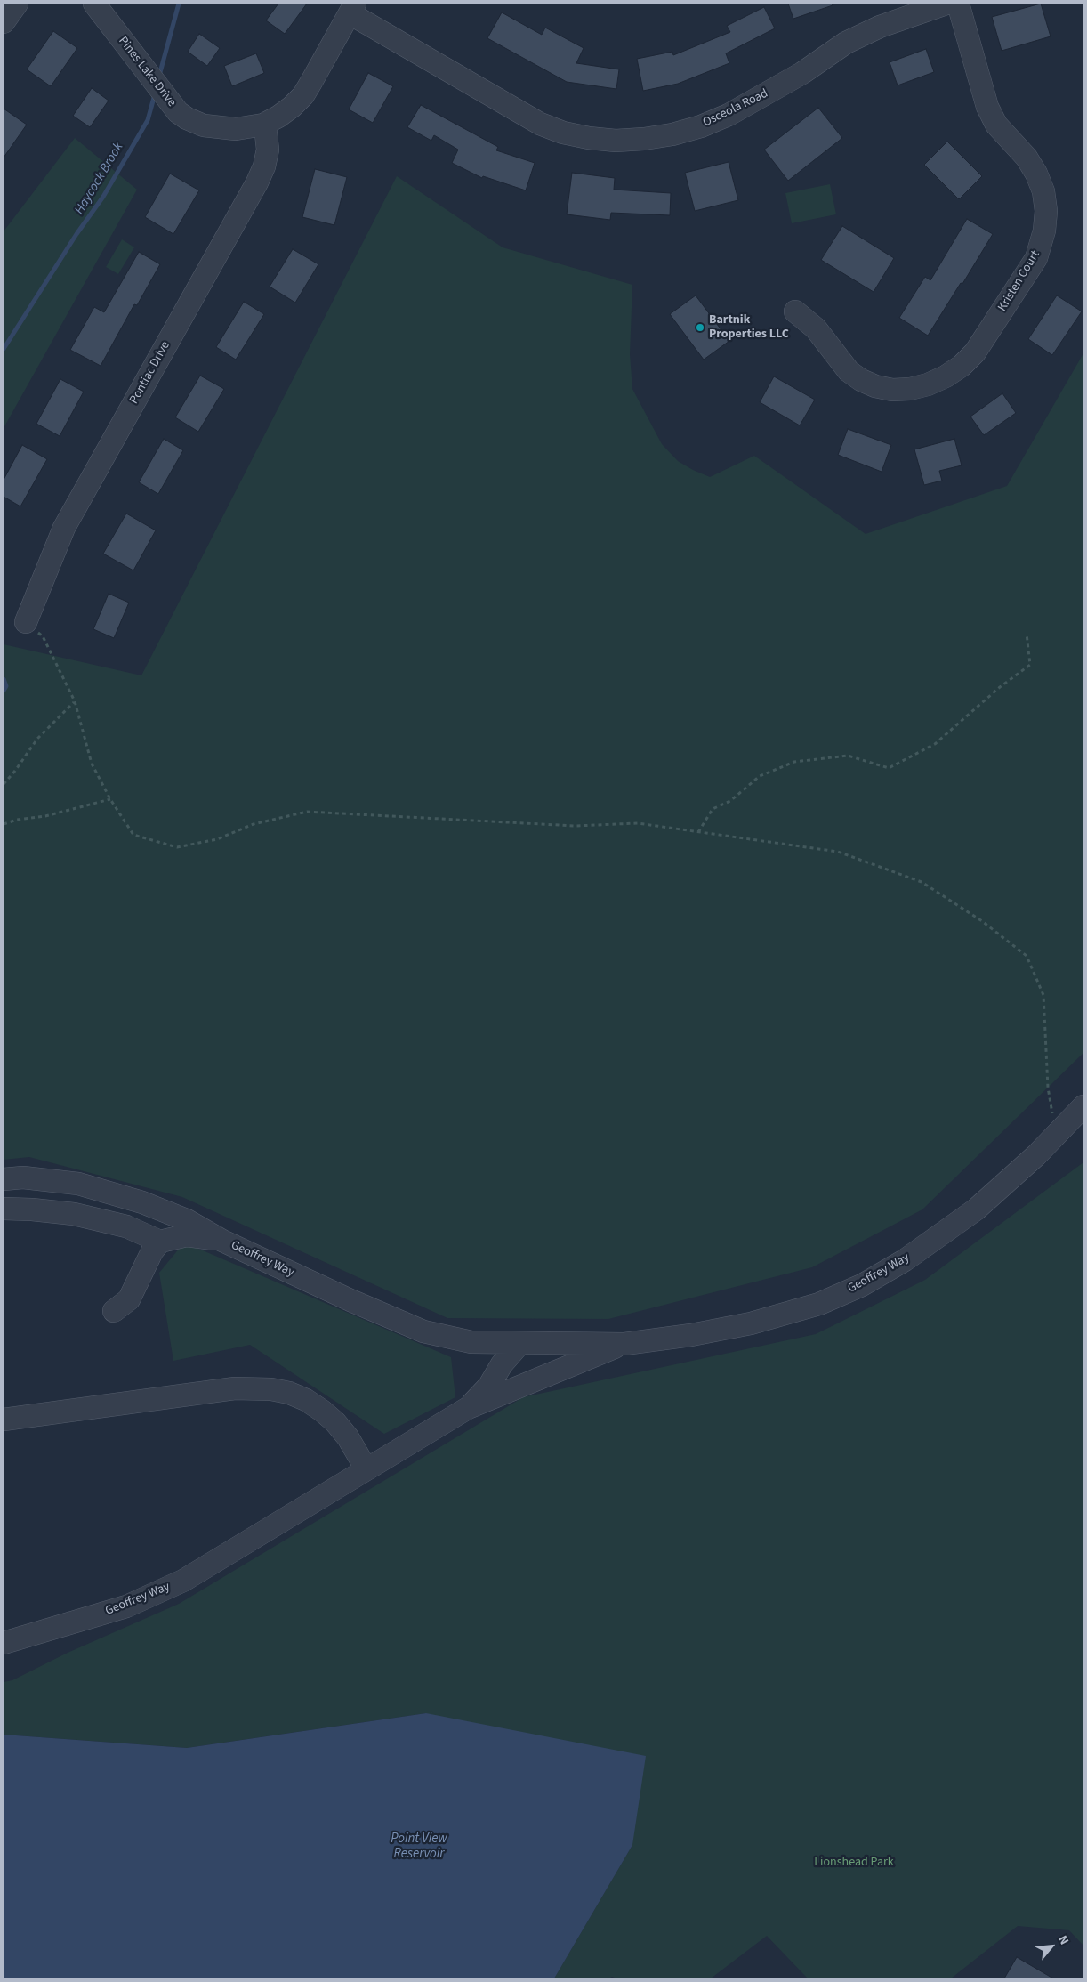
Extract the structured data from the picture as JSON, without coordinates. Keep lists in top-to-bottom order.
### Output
{
  "streets": {
    "street": [
      "Pines Lake Drive",
      "Osceola Road",
      "Kristen Court",
      "Pontiac Drive",
      "Geoffrey Way"
    ]
  },
  "crossings": [
    ["Pines Lake Drive", "Pontiac Drive"]
  ],
  "water": ["Haycock Brook", "Point View Reservoir"],
  "parks": ["Lionshead Park"],
  "places": ["Bartnik Properties LLC"],
  "north": "top right"
}
